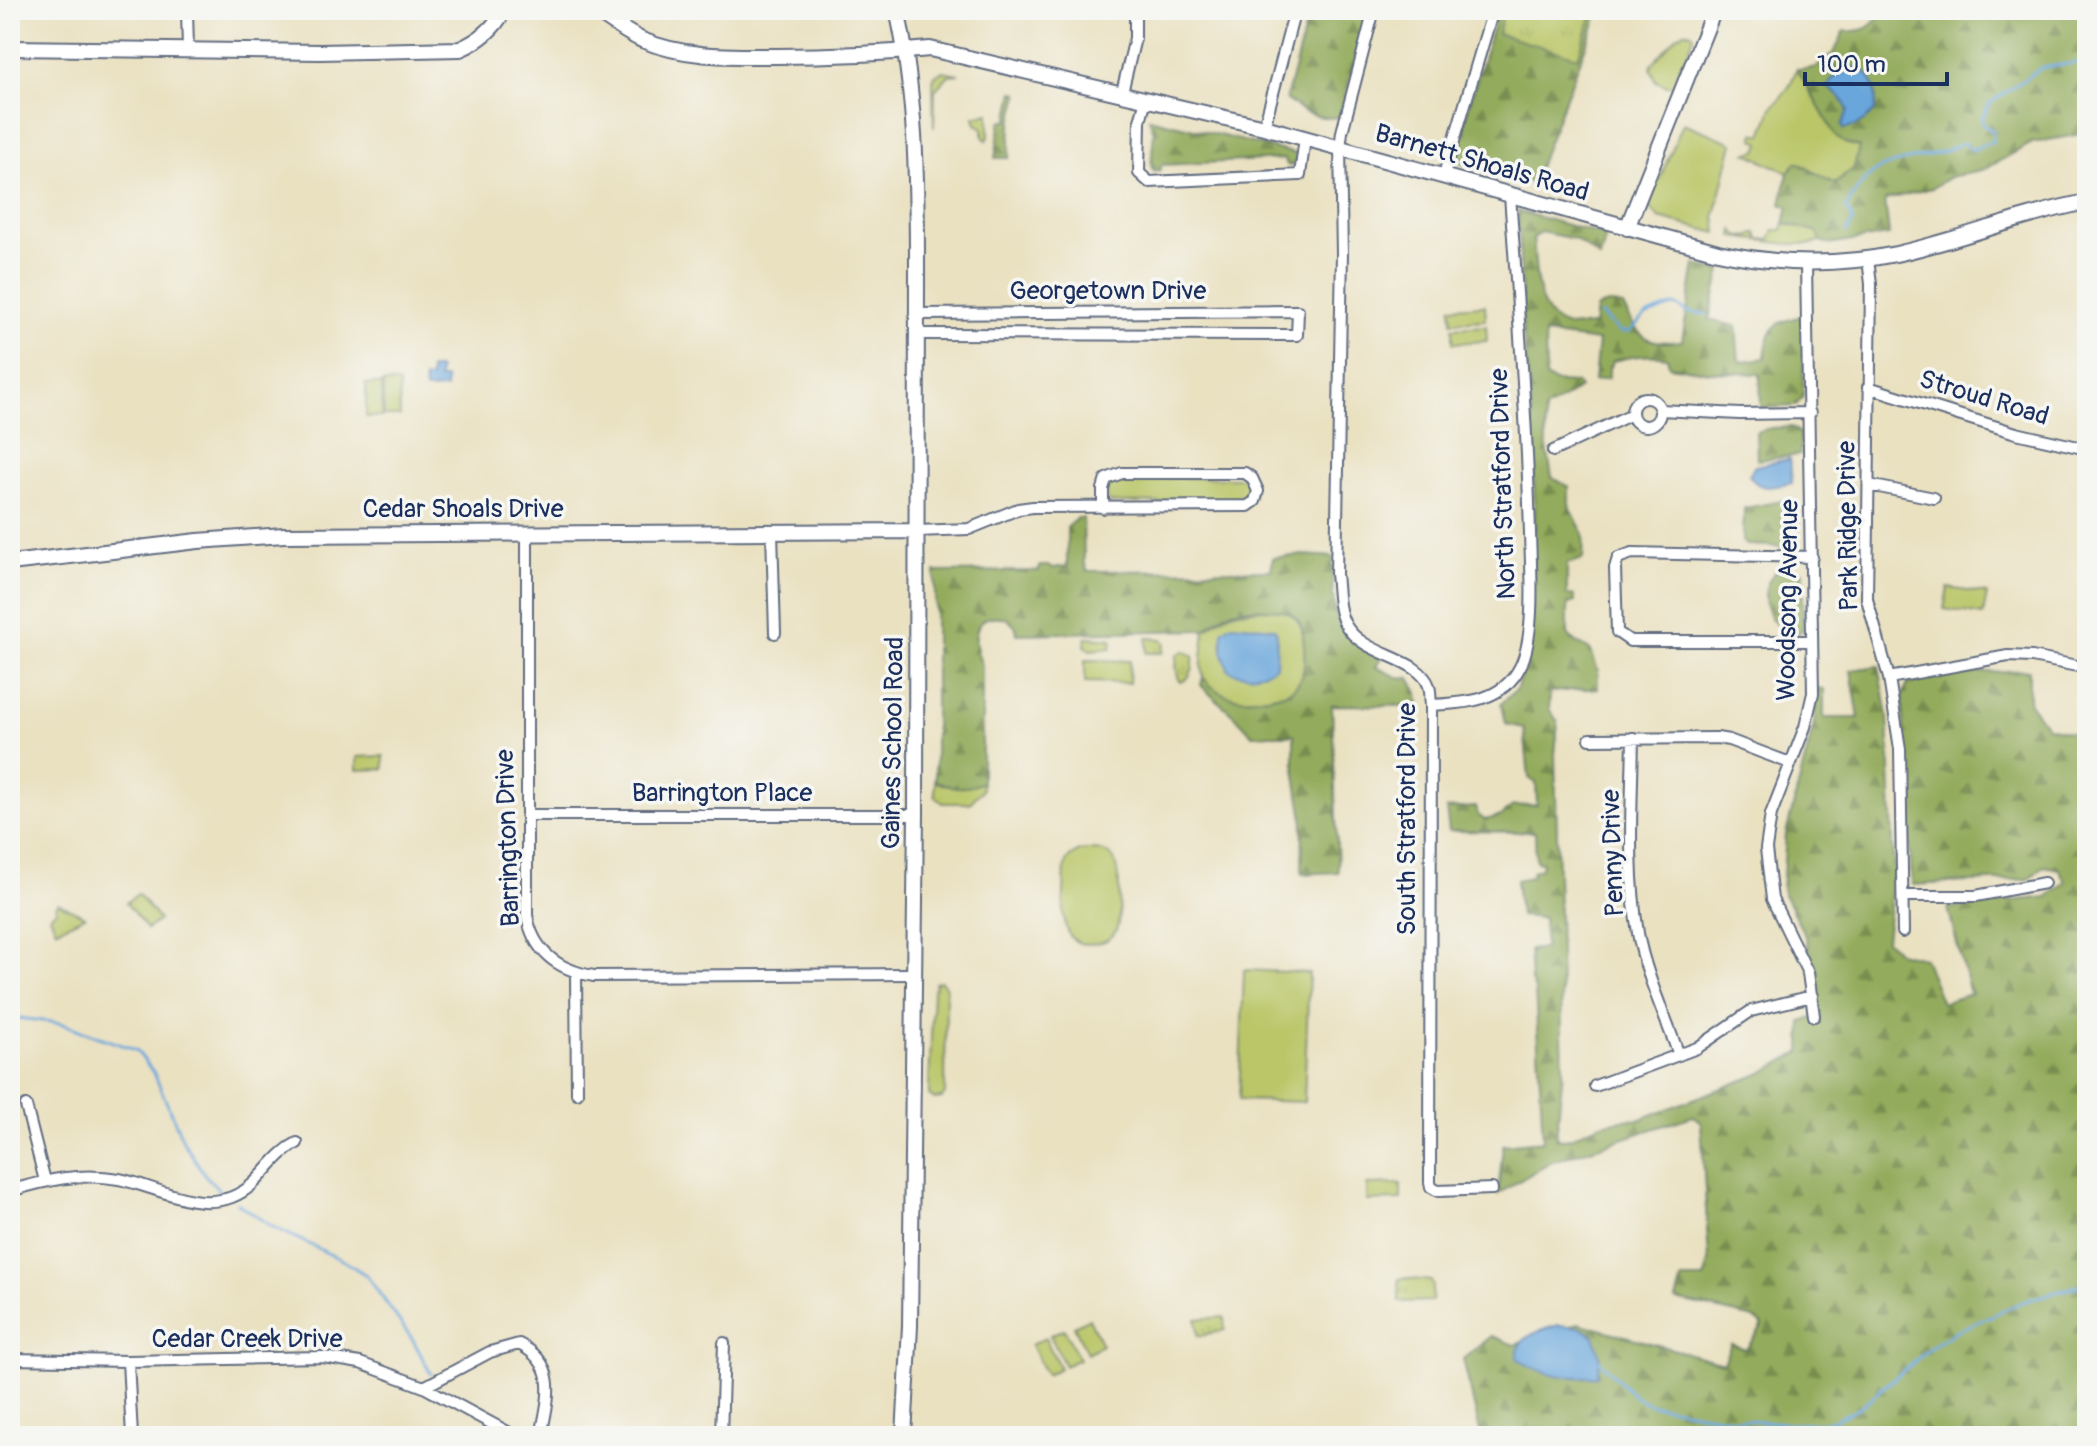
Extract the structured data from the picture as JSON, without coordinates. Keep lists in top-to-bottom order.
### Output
{
  "streets": {
    "main road": ["Barnett Shoals Road", "Cedar Shoals Drive", "Gaines School Road"],
    "street": [
      "Georgetown Drive",
      "Stroud Road",
      "North Stratford Drive",
      "Park Ridge Drive",
      "Woodsong Avenue",
      "Barrington Place",
      "South Stratford Drive",
      "Barrington Drive",
      "Penny Drive",
      "Cedar Creek Drive"
    ]
  },
  "crossings": [
    ["Barnett Shoals Road", "North Stratford Drive"],
    ["Barnett Shoals Road", "Park Ridge Drive"],
    ["Barnett Shoals Road", "Woodsong Avenue"],
    ["Barnett Shoals Road", "Gaines School Road"],
    ["Barnett Shoals Road", "South Stratford Drive"],
    ["Georgetown Drive", "Gaines School Road"],
    ["Stroud Road", "Park Ridge Drive"],
    ["North Stratford Drive", "South Stratford Drive"],
    ["Cedar Shoals Drive", "Gaines School Road"],
    ["Cedar Shoals Drive", "Barrington Drive"],
    ["Gaines School Road", "Barrington Place"],
    ["Gaines School Road", "Barrington Drive"],
    ["Barrington Place", "Barrington Drive"]
  ],
  "scale_bar": "100 m"
}
